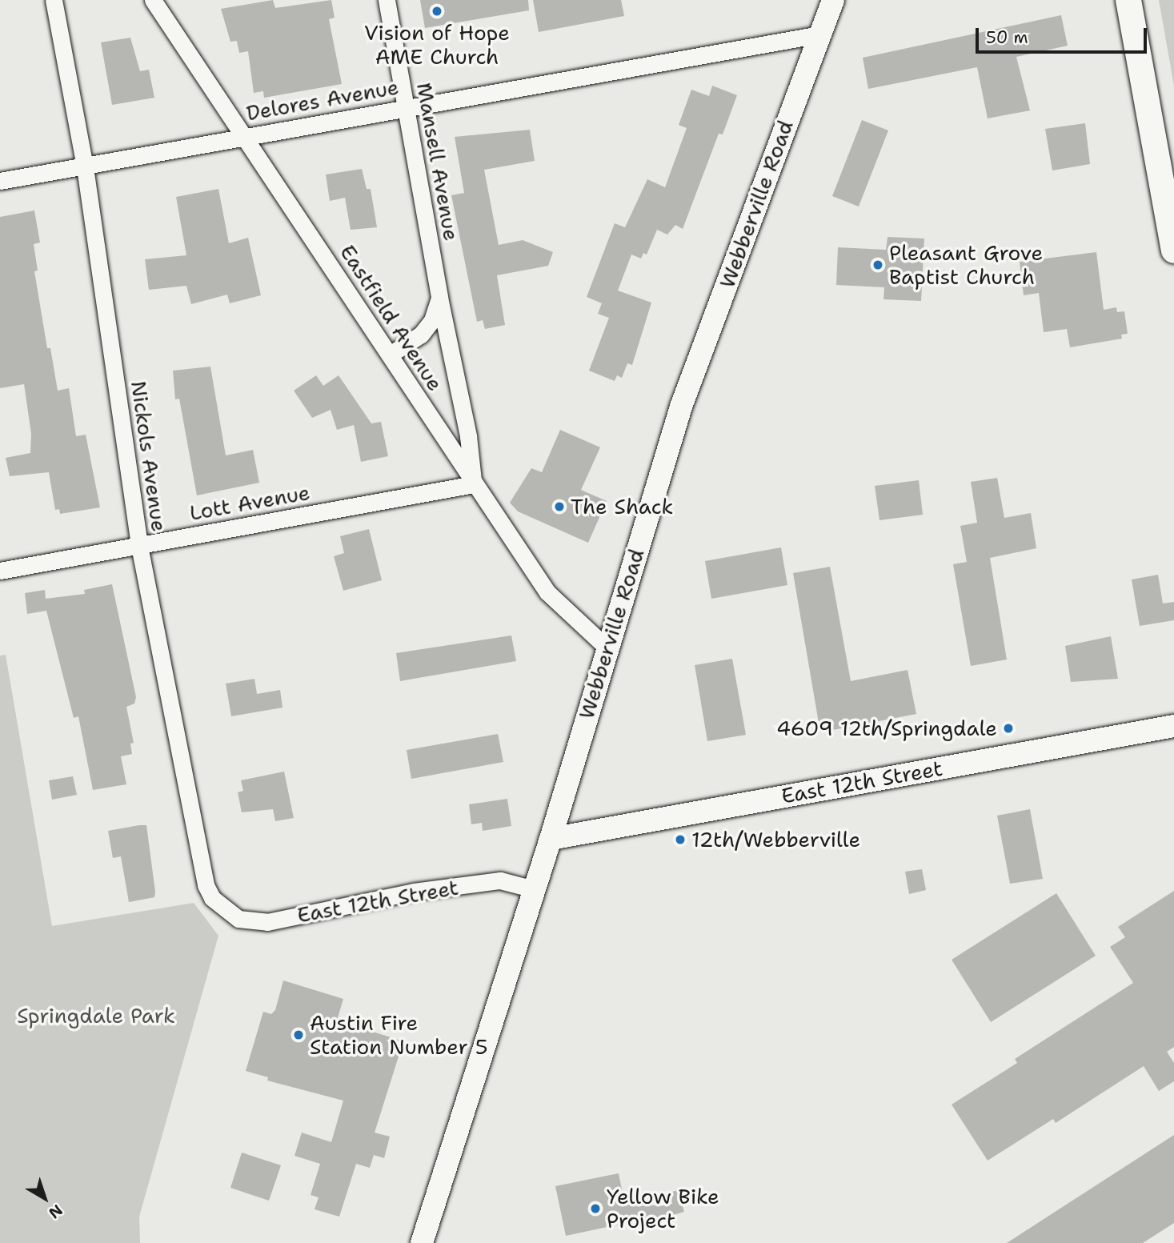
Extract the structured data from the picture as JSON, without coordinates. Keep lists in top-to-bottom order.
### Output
{
  "streets": {
    "street": [
      "Delores Avenue",
      "Mansell Avenue",
      "Webberville Road",
      "Eastfield Avenue",
      "Nickols Avenue",
      "Lott Avenue",
      "East 12th Street"
    ]
  },
  "crossings": [
    ["Delores Avenue", "Mansell Avenue"],
    ["Delores Avenue", "Webberville Road"],
    ["Delores Avenue", "Eastfield Avenue"],
    ["Delores Avenue", "Nickols Avenue"],
    ["Mansell Avenue", "Eastfield Avenue"],
    ["Mansell Avenue", "Lott Avenue"],
    ["Webberville Road", "Eastfield Avenue"],
    ["Webberville Road", "East 12th Street"],
    ["Eastfield Avenue", "Lott Avenue"],
    ["Nickols Avenue", "Lott Avenue"],
    ["Nickols Avenue", "East 12th Street"]
  ],
  "parks": ["Springdale Park"],
  "places": [
    "Vision of Hope AME Church",
    "Pleasant Grove Baptist Church",
    "The Shack",
    "4609 12th/Springdale",
    "12th/Webberville",
    "Austin Fire Station Number 5",
    "Yellow Bike Project"
  ],
  "scale_bar": "50 m",
  "north": "bottom right"
}
